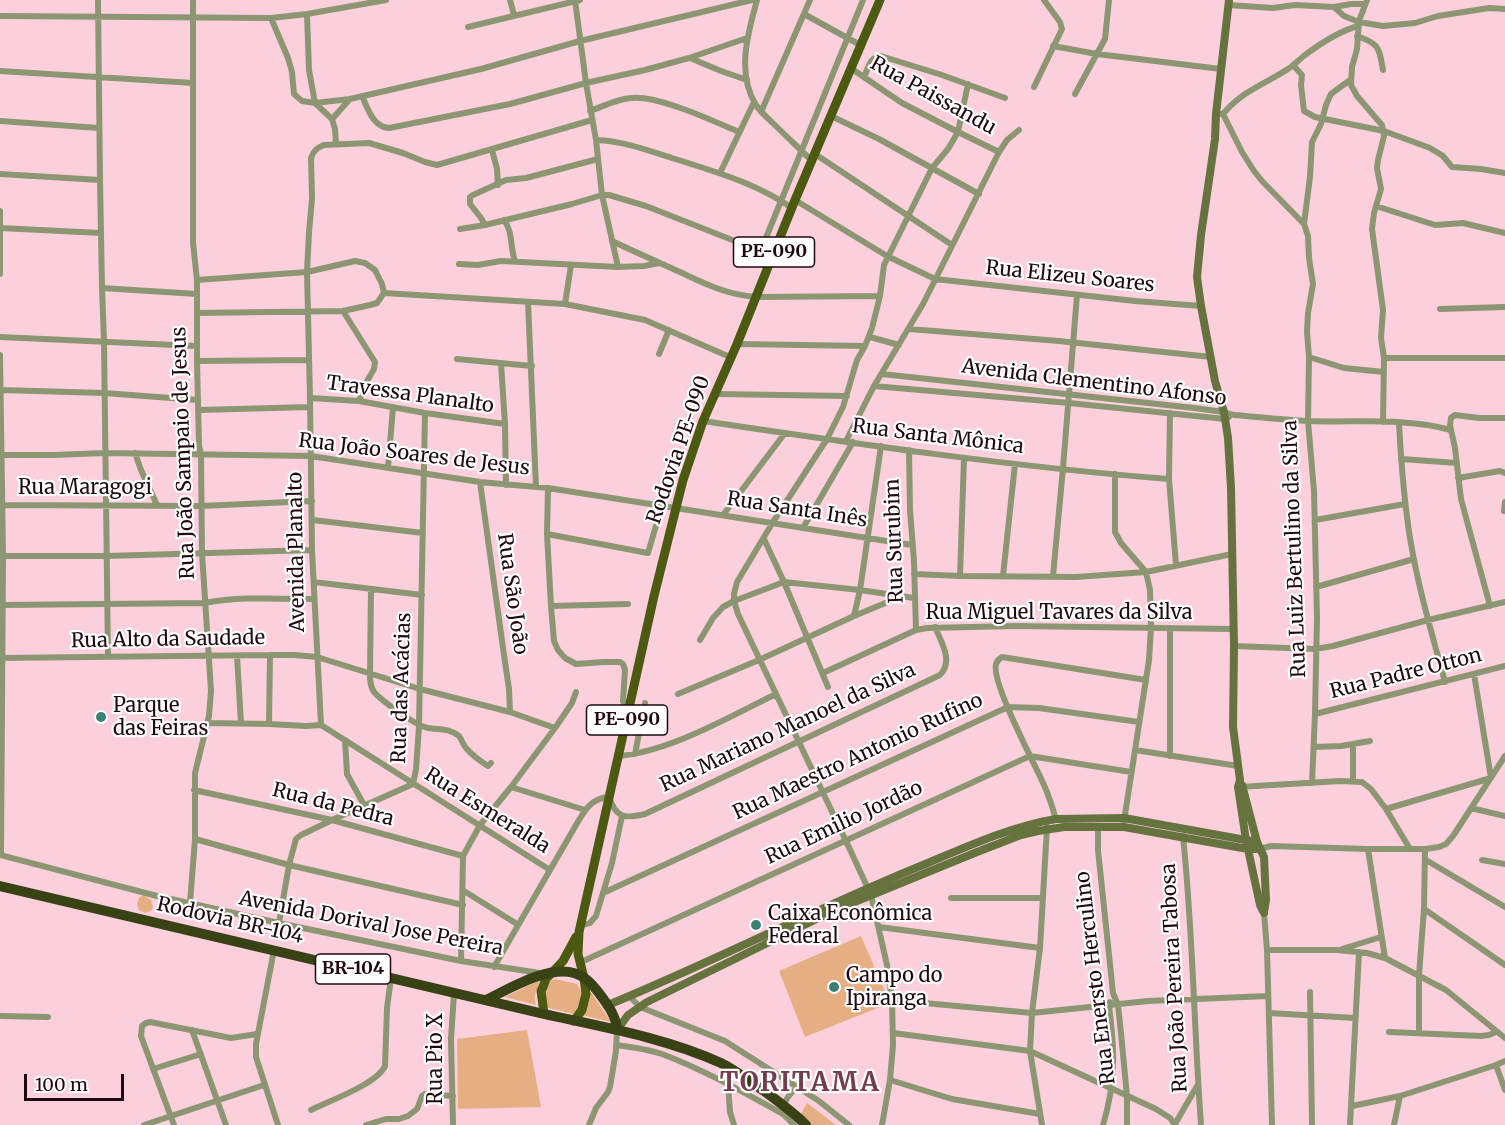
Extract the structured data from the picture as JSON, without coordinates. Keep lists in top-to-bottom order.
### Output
{
  "streets": {
    "highway": ["Rodovia BR-104", "BR-104"],
    "main road": ["PE-090", "Rodovia PE-090"],
    "street": [
      "Rua Paissandu",
      "Rua Elizeu Soares",
      "Avenida Clementino Afonso",
      "Travessa Planalto",
      "Rua Santa Mônica",
      "Rua João Sampaio de Jesus",
      "Rua João Soares de Jesus",
      "Rua Maragogi",
      "Rua Santa Inês",
      "Rua Surubim",
      "Rua Luiz Bertulino da Silva",
      "Avenida Planalto",
      "Rua São João",
      "Rua Miguel Tavares da Silva",
      "Rua Alto da Saudade",
      "Rua Padre Otton",
      "Rua das Acácias",
      "Rua Mariano Manoel da Silva",
      "Rua Maestro Antonio Rufino",
      "Rua da Pedra",
      "Rua Esmeralda",
      "Rua Emilio Jordão",
      "Avenida Dorival Jose Pereira",
      "Rua Enersto Herculino",
      "Rua João Pereira Tabosa",
      "Rua Pio X"
    ]
  },
  "crossings": [
    ["Rua Paissandu", "Rodovia PE-090"],
    ["Rua Elizeu Soares", "Rodovia PE-090"],
    ["Travessa Planalto", "Avenida Planalto"],
    ["Travessa Planalto", "Rua das Acácias"],
    ["Rua Santa Mônica", "Rodovia PE-090"],
    ["Rua Santa Mônica", "Rua Surubim"],
    ["Rodovia PE-090", "Rua João Soares de Jesus"],
    ["Rodovia PE-090", "Rua Santa Inês"],
    ["Rodovia PE-090", "Rua Emilio Jordão"],
    ["Rodovia PE-090", "Rodovia BR-104"],
    ["Rodovia PE-090", "Avenida Dorival Jose Pereira"],
    ["Rua João Sampaio de Jesus", "Rua João Soares de Jesus"],
    ["Rua João Sampaio de Jesus", "Rua Maragogi"],
    ["Rua João Sampaio de Jesus", "Rua Alto da Saudade"],
    ["Rua João Sampaio de Jesus", "Rua da Pedra"],
    ["Rua João Sampaio de Jesus", "Avenida Dorival Jose Pereira"],
    ["Rua João Soares de Jesus", "Rua Santa Inês"],
    ["Rua João Soares de Jesus", "Avenida Planalto"],
    ["Rua João Soares de Jesus", "Rua São João"],
    ["Rua João Soares de Jesus", "Rua das Acácias"],
    ["Rua Maragogi", "Avenida Planalto"],
    ["Rua Santa Inês", "Rua Surubim"],
    ["Rua Surubim", "Rua Miguel Tavares da Silva"],
    ["Rua Luiz Bertulino da Silva", "Rua Padre Otton"],
    ["Avenida Planalto", "Rua Alto da Saudade"],
    ["Avenida Planalto", "Rua Esmeralda"],
    ["Rua São João", "Rua Alto da Saudade"],
    ["Rua Miguel Tavares da Silva", "Rua Mariano Manoel da Silva"],
    ["Rua Alto da Saudade", "Rua das Acácias"],
    ["Rua das Acácias", "Rua da Pedra"],
    ["Rua das Acácias", "Rua Esmeralda"],
    ["Rua das Acácias", "Avenida Dorival Jose Pereira"],
    ["Rodovia BR-104", "Avenida Dorival Jose Pereira"],
    ["Rodovia BR-104", "Rua Pio X"]
  ],
  "districts": ["TORITAMA"],
  "places": ["Parque das Feiras", "Caixa Econômica Federal", "Campo do Ipiranga"],
  "scale_bar": "100 m"
}
